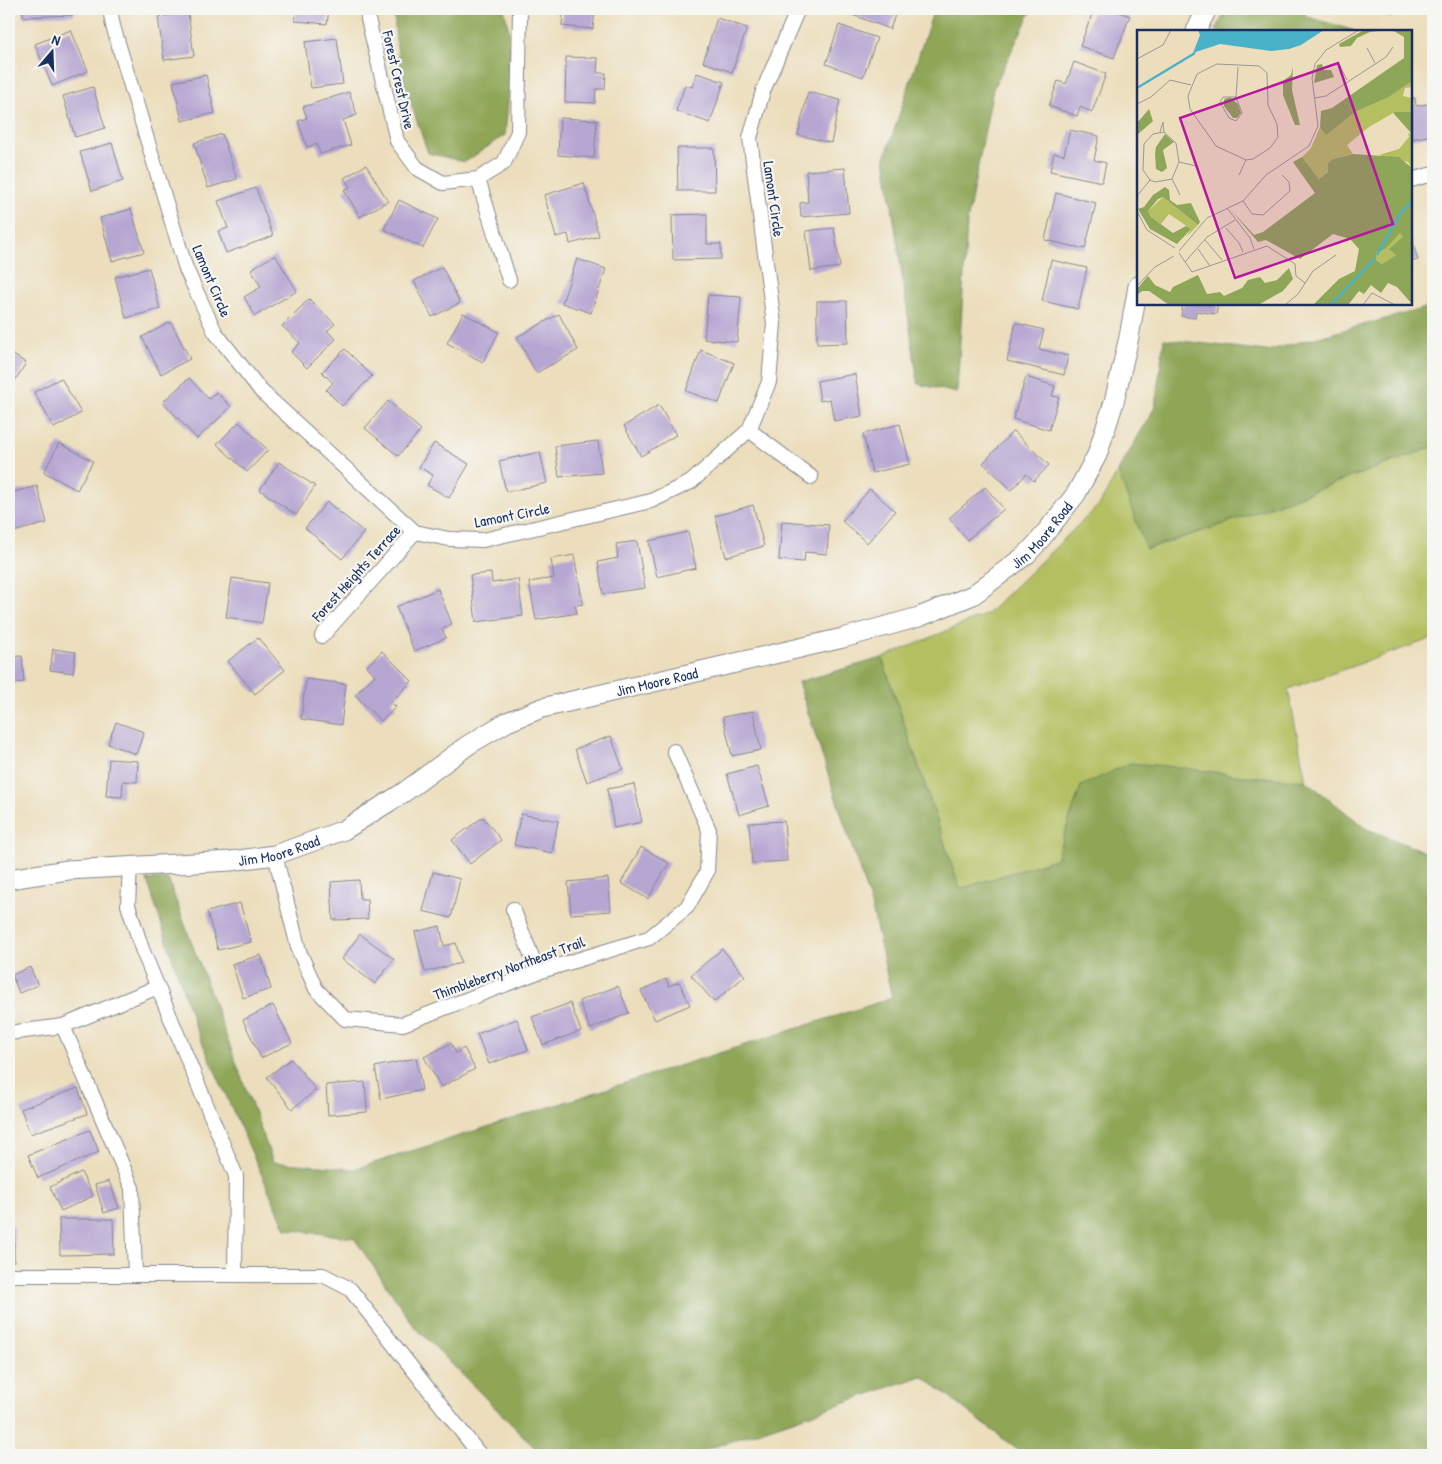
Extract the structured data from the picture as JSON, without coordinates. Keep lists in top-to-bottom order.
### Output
{
  "streets": {
    "street": [
      "Forest Crest Drive",
      "Lamont Circle",
      "Jim Moore Road",
      "Forest Heights Terrace",
      "Thimbleberry Northeast Trail"
    ]
  },
  "crossings": [
    ["Lamont Circle", "Forest Heights Terrace"],
    ["Jim Moore Road", "Thimbleberry Northeast Trail"]
  ],
  "north": "top"
}
